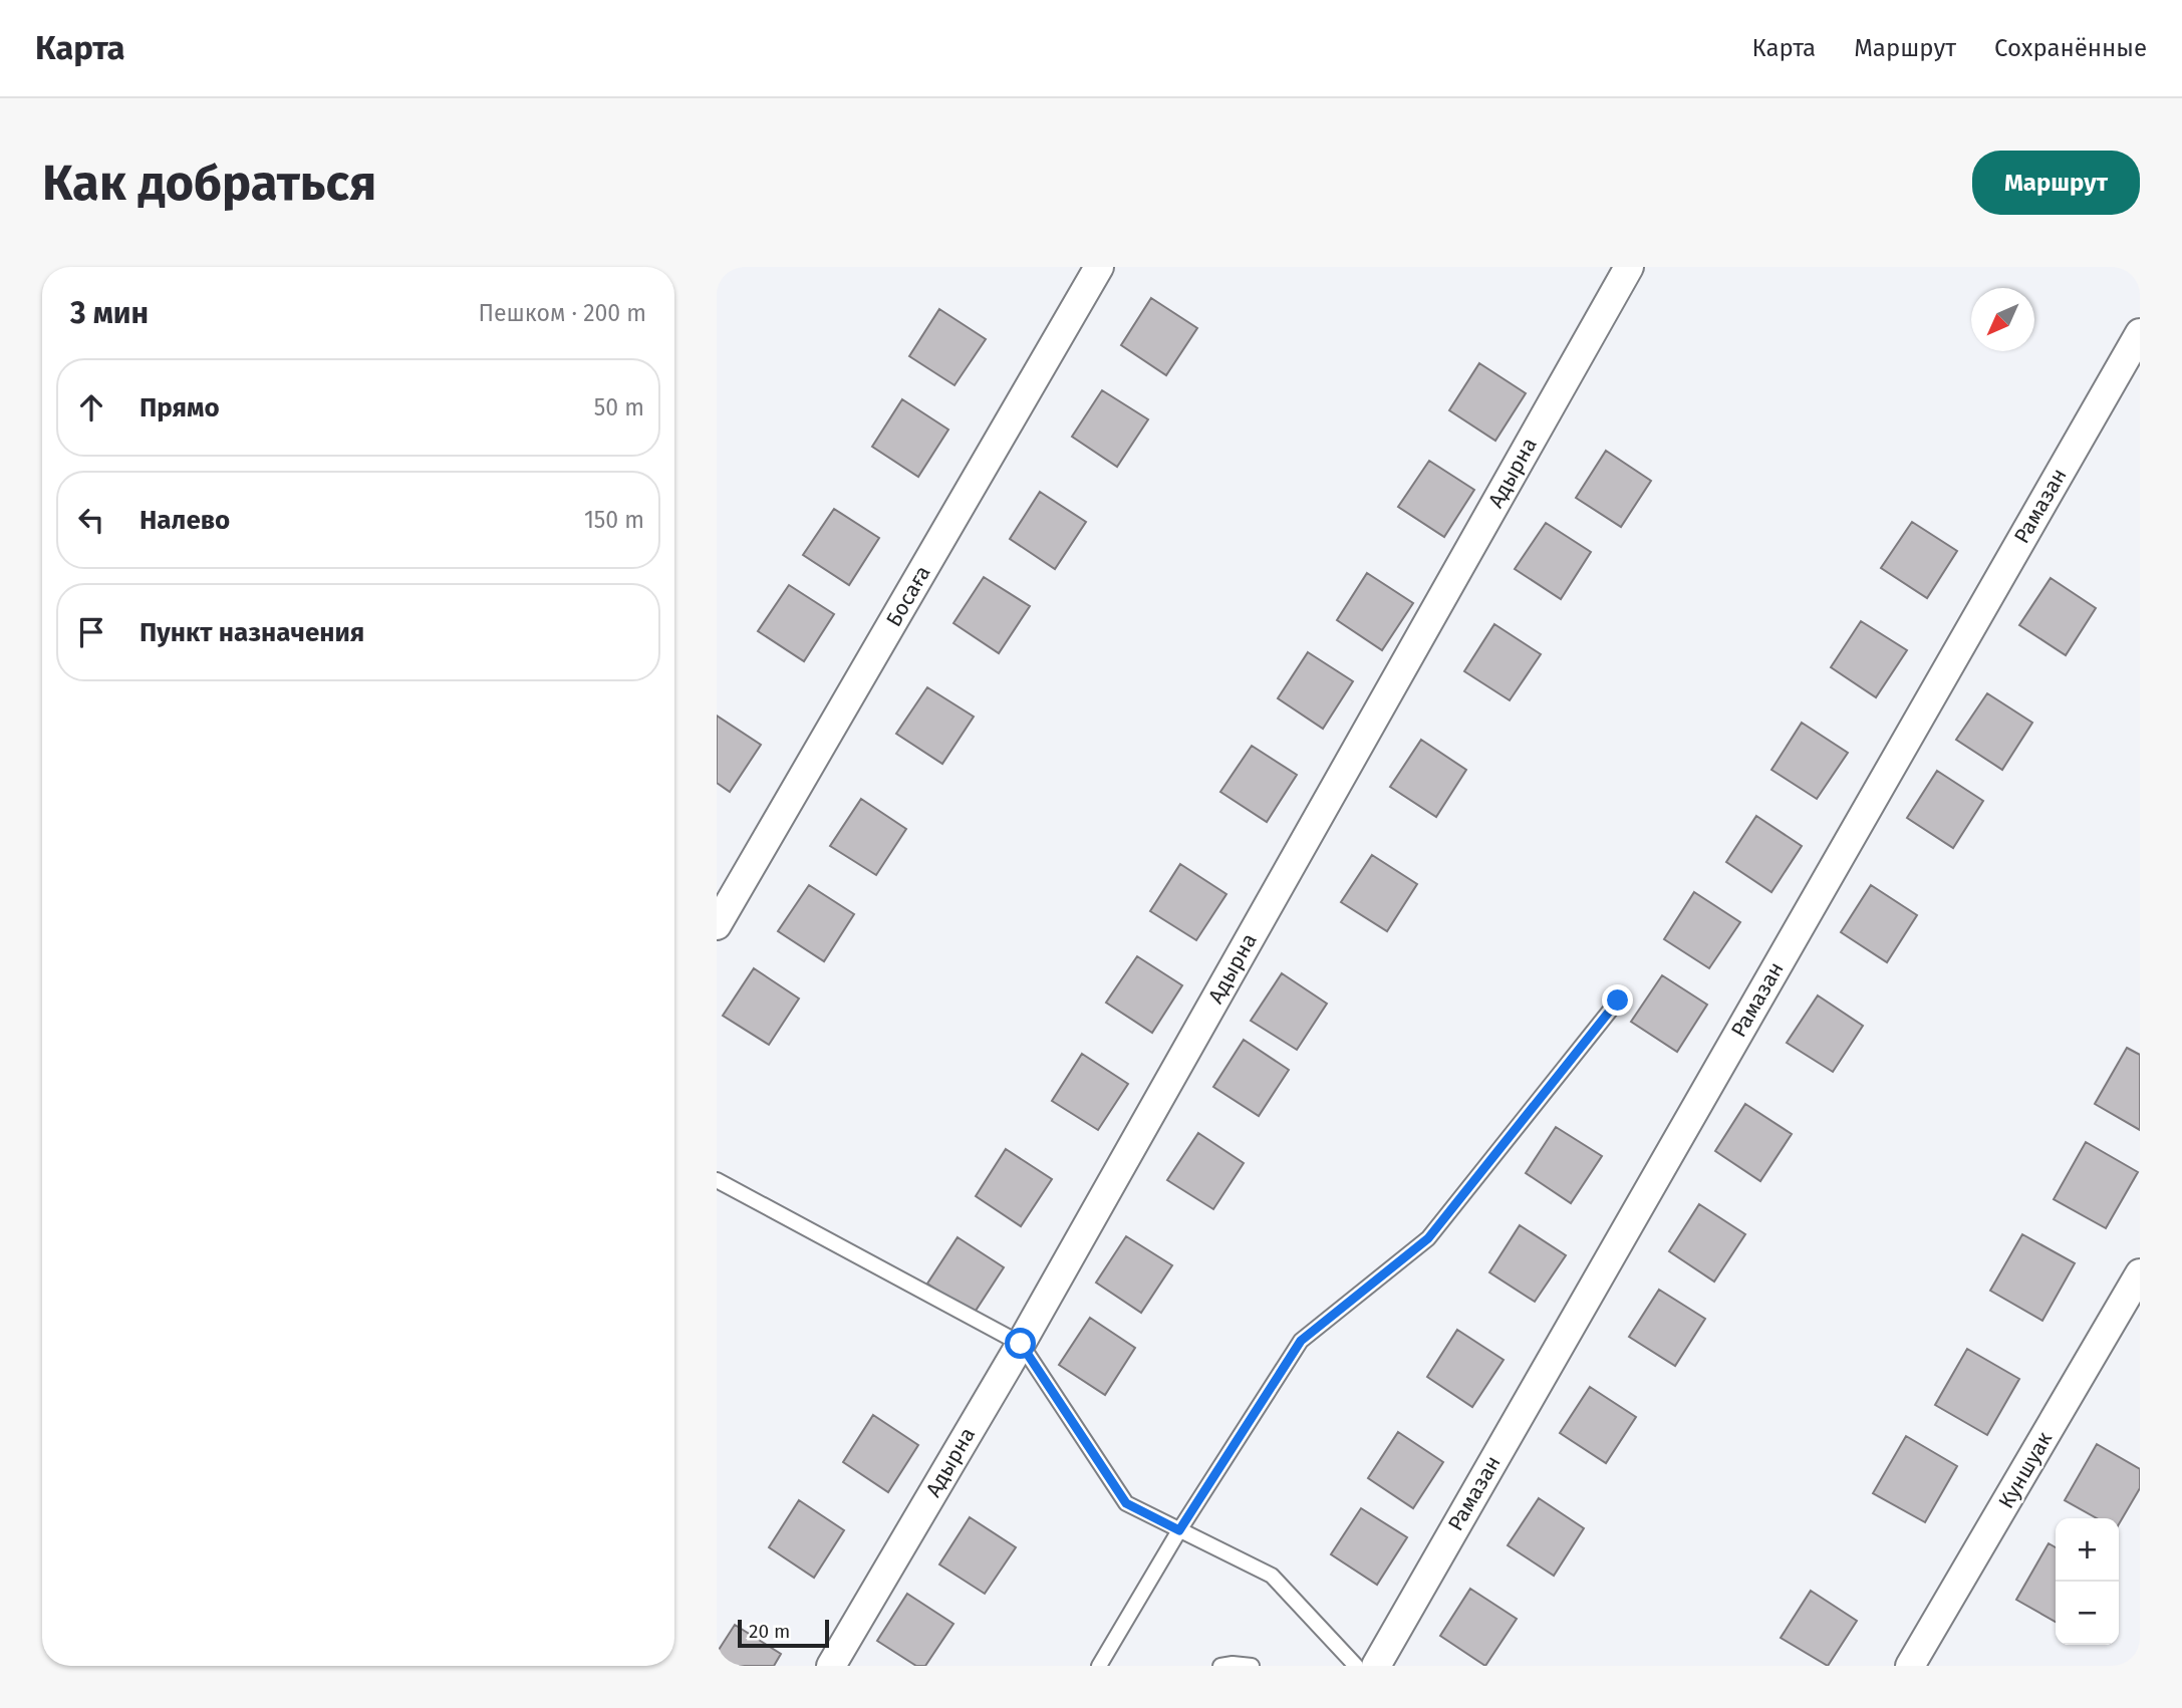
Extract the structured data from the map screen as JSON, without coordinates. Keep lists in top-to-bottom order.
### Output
{
  "streets": {
    "street": [
      "Адырна",
      "Рамазан",
      "Босаға",
      "Куншуак"
    ]
  },
  "scale_bar": "20 m",
  "north": "bottom left",
  "page": {
    "header": "Карта",
    "nav": ["Карта", "Маршрут", "Сохранённые"],
    "buttons": "Маршрут",
    "title": "Как добраться",
    "heading": ["3 мин", "Пешком · 200 m"],
    "list": [
      ["Прямо", "50 m"],
      ["Налево", "150 m"],
      "Пункт назначения"
    ],
    "map_buttons": ["+", "−"],
    "scale": "20 m"
  }
}
